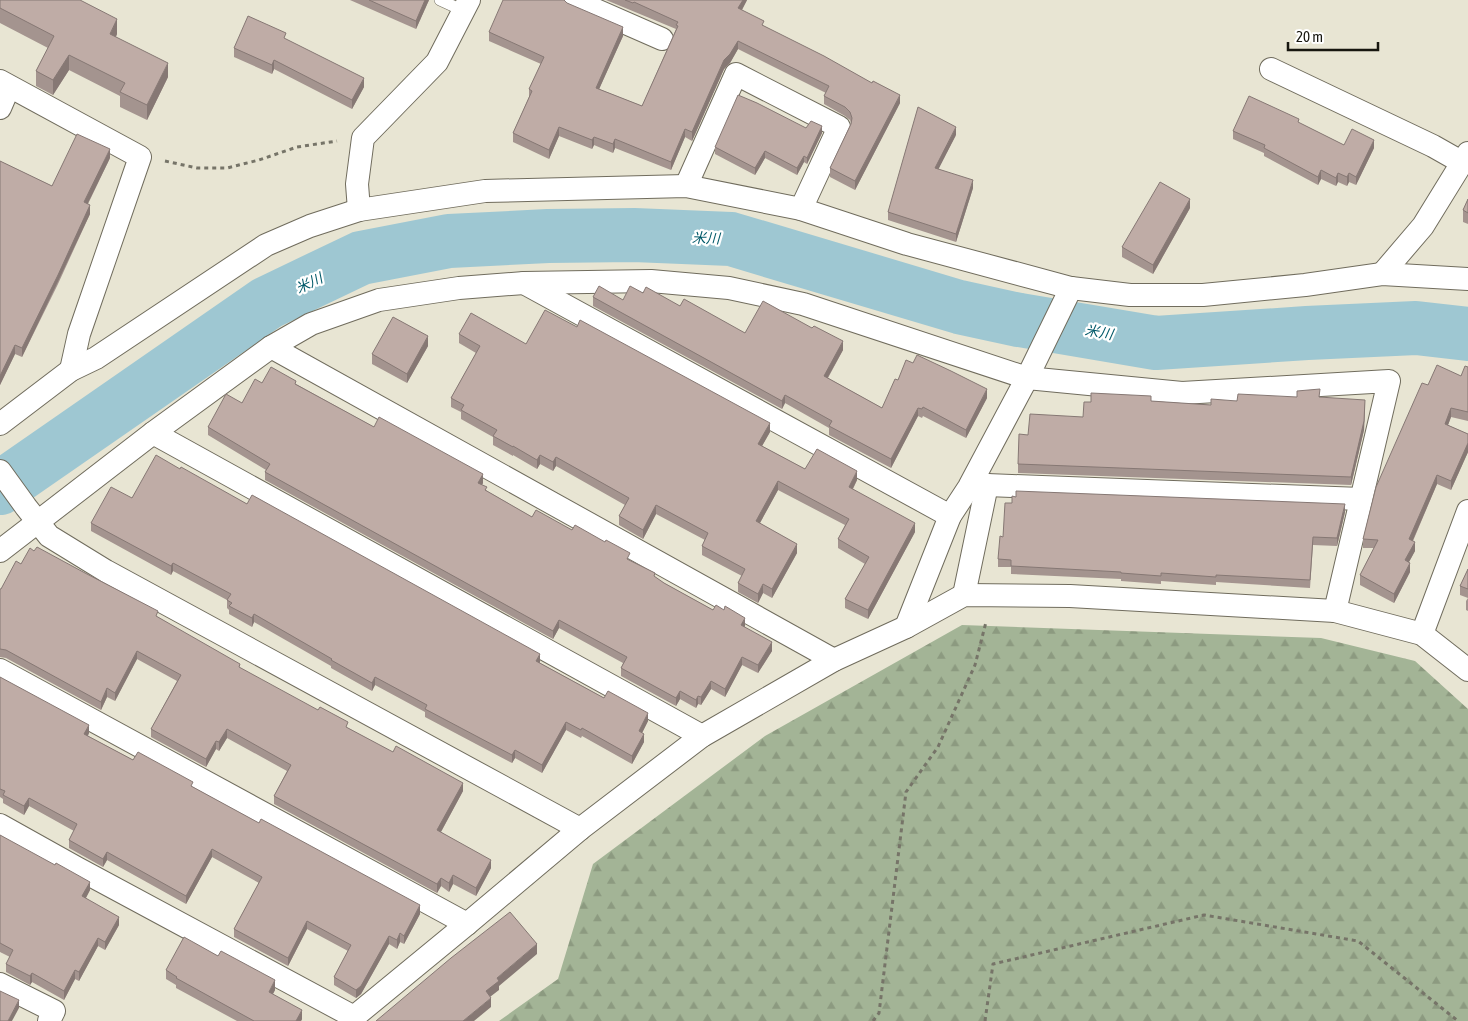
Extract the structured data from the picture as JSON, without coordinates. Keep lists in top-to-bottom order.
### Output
{
  "water": ["米川"],
  "scale_bar": "20 m"
}
